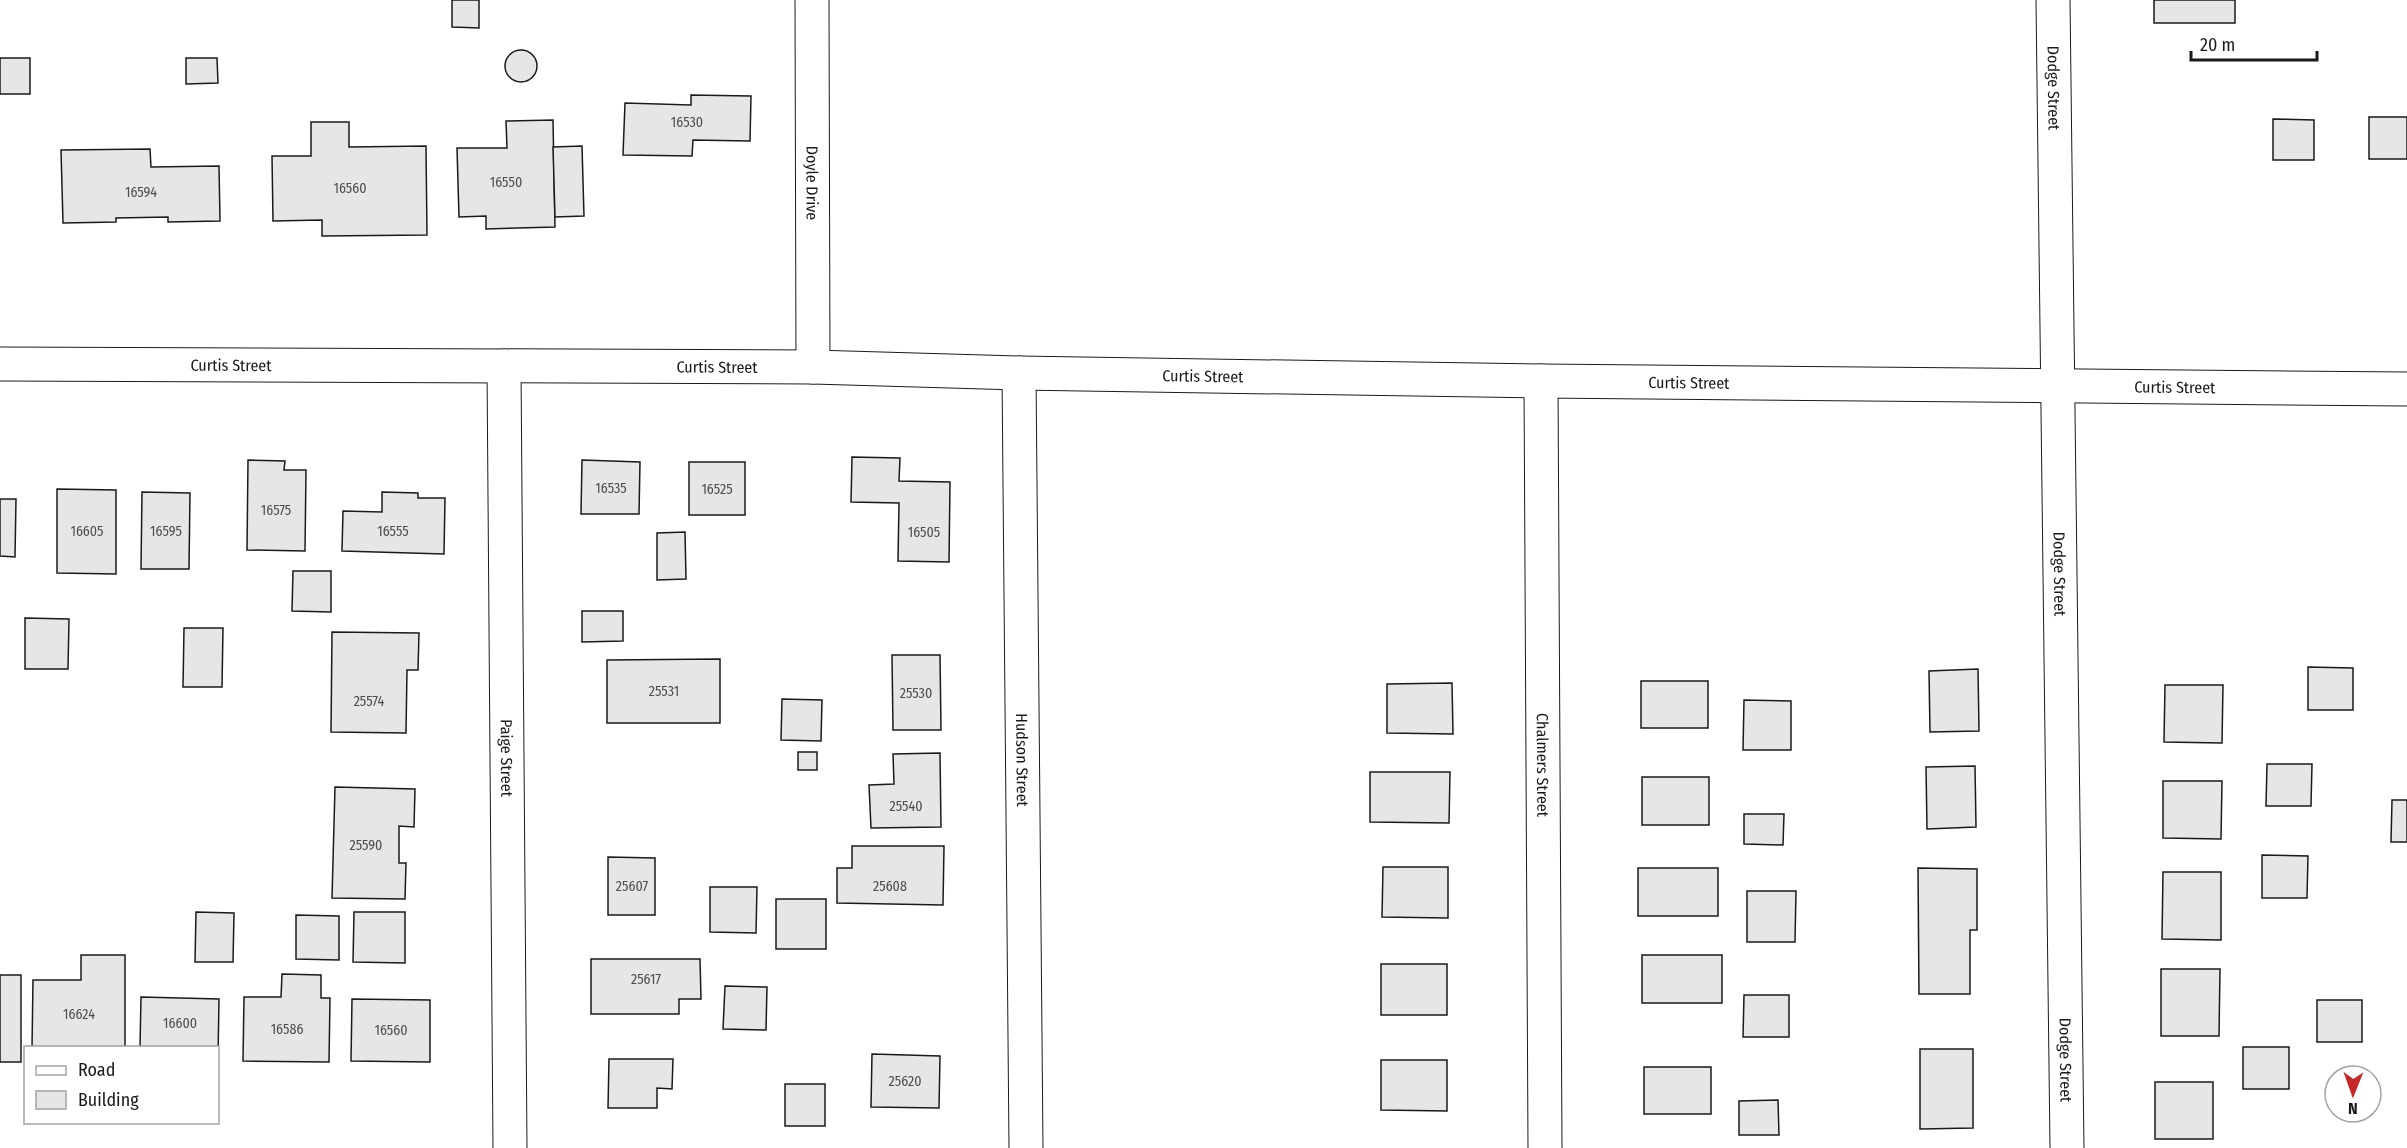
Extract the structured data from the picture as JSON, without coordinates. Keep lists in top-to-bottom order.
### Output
{
  "streets": {
    "street": [
      "Dodge Street",
      "Doyle Drive",
      "Curtis Street",
      "Paige Street",
      "Hudson Street",
      "Chalmers Street"
    ]
  },
  "crossings": [
    ["Dodge Street", "Curtis Street"],
    ["Doyle Drive", "Curtis Street"],
    ["Curtis Street", "Paige Street"],
    ["Curtis Street", "Hudson Street"],
    ["Curtis Street", "Chalmers Street"]
  ],
  "house_numbers": [
    "16530",
    "16550",
    "16560",
    "16594",
    "16535",
    "16525",
    "16575",
    "16605",
    "16595",
    "16555",
    "16505",
    "25531",
    "25530",
    "25574",
    "25540",
    "25590",
    "25607",
    "25608",
    "25617",
    "16624",
    "16600",
    "16586",
    "16560",
    "25620"
  ],
  "legend": ["Road", "Building"],
  "scale_bar": "20 m",
  "north": "bottom"
}
